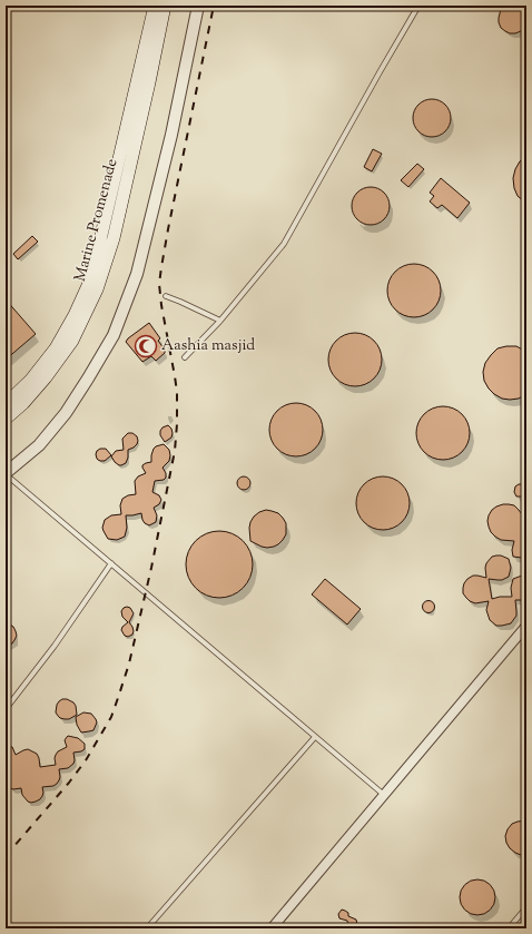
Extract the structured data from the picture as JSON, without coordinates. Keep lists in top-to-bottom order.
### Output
{
  "streets": {
    "main road": ["Marine Promenade"]
  },
  "places": {
    "mosque": ["Aashia masjid"]
  }
}
